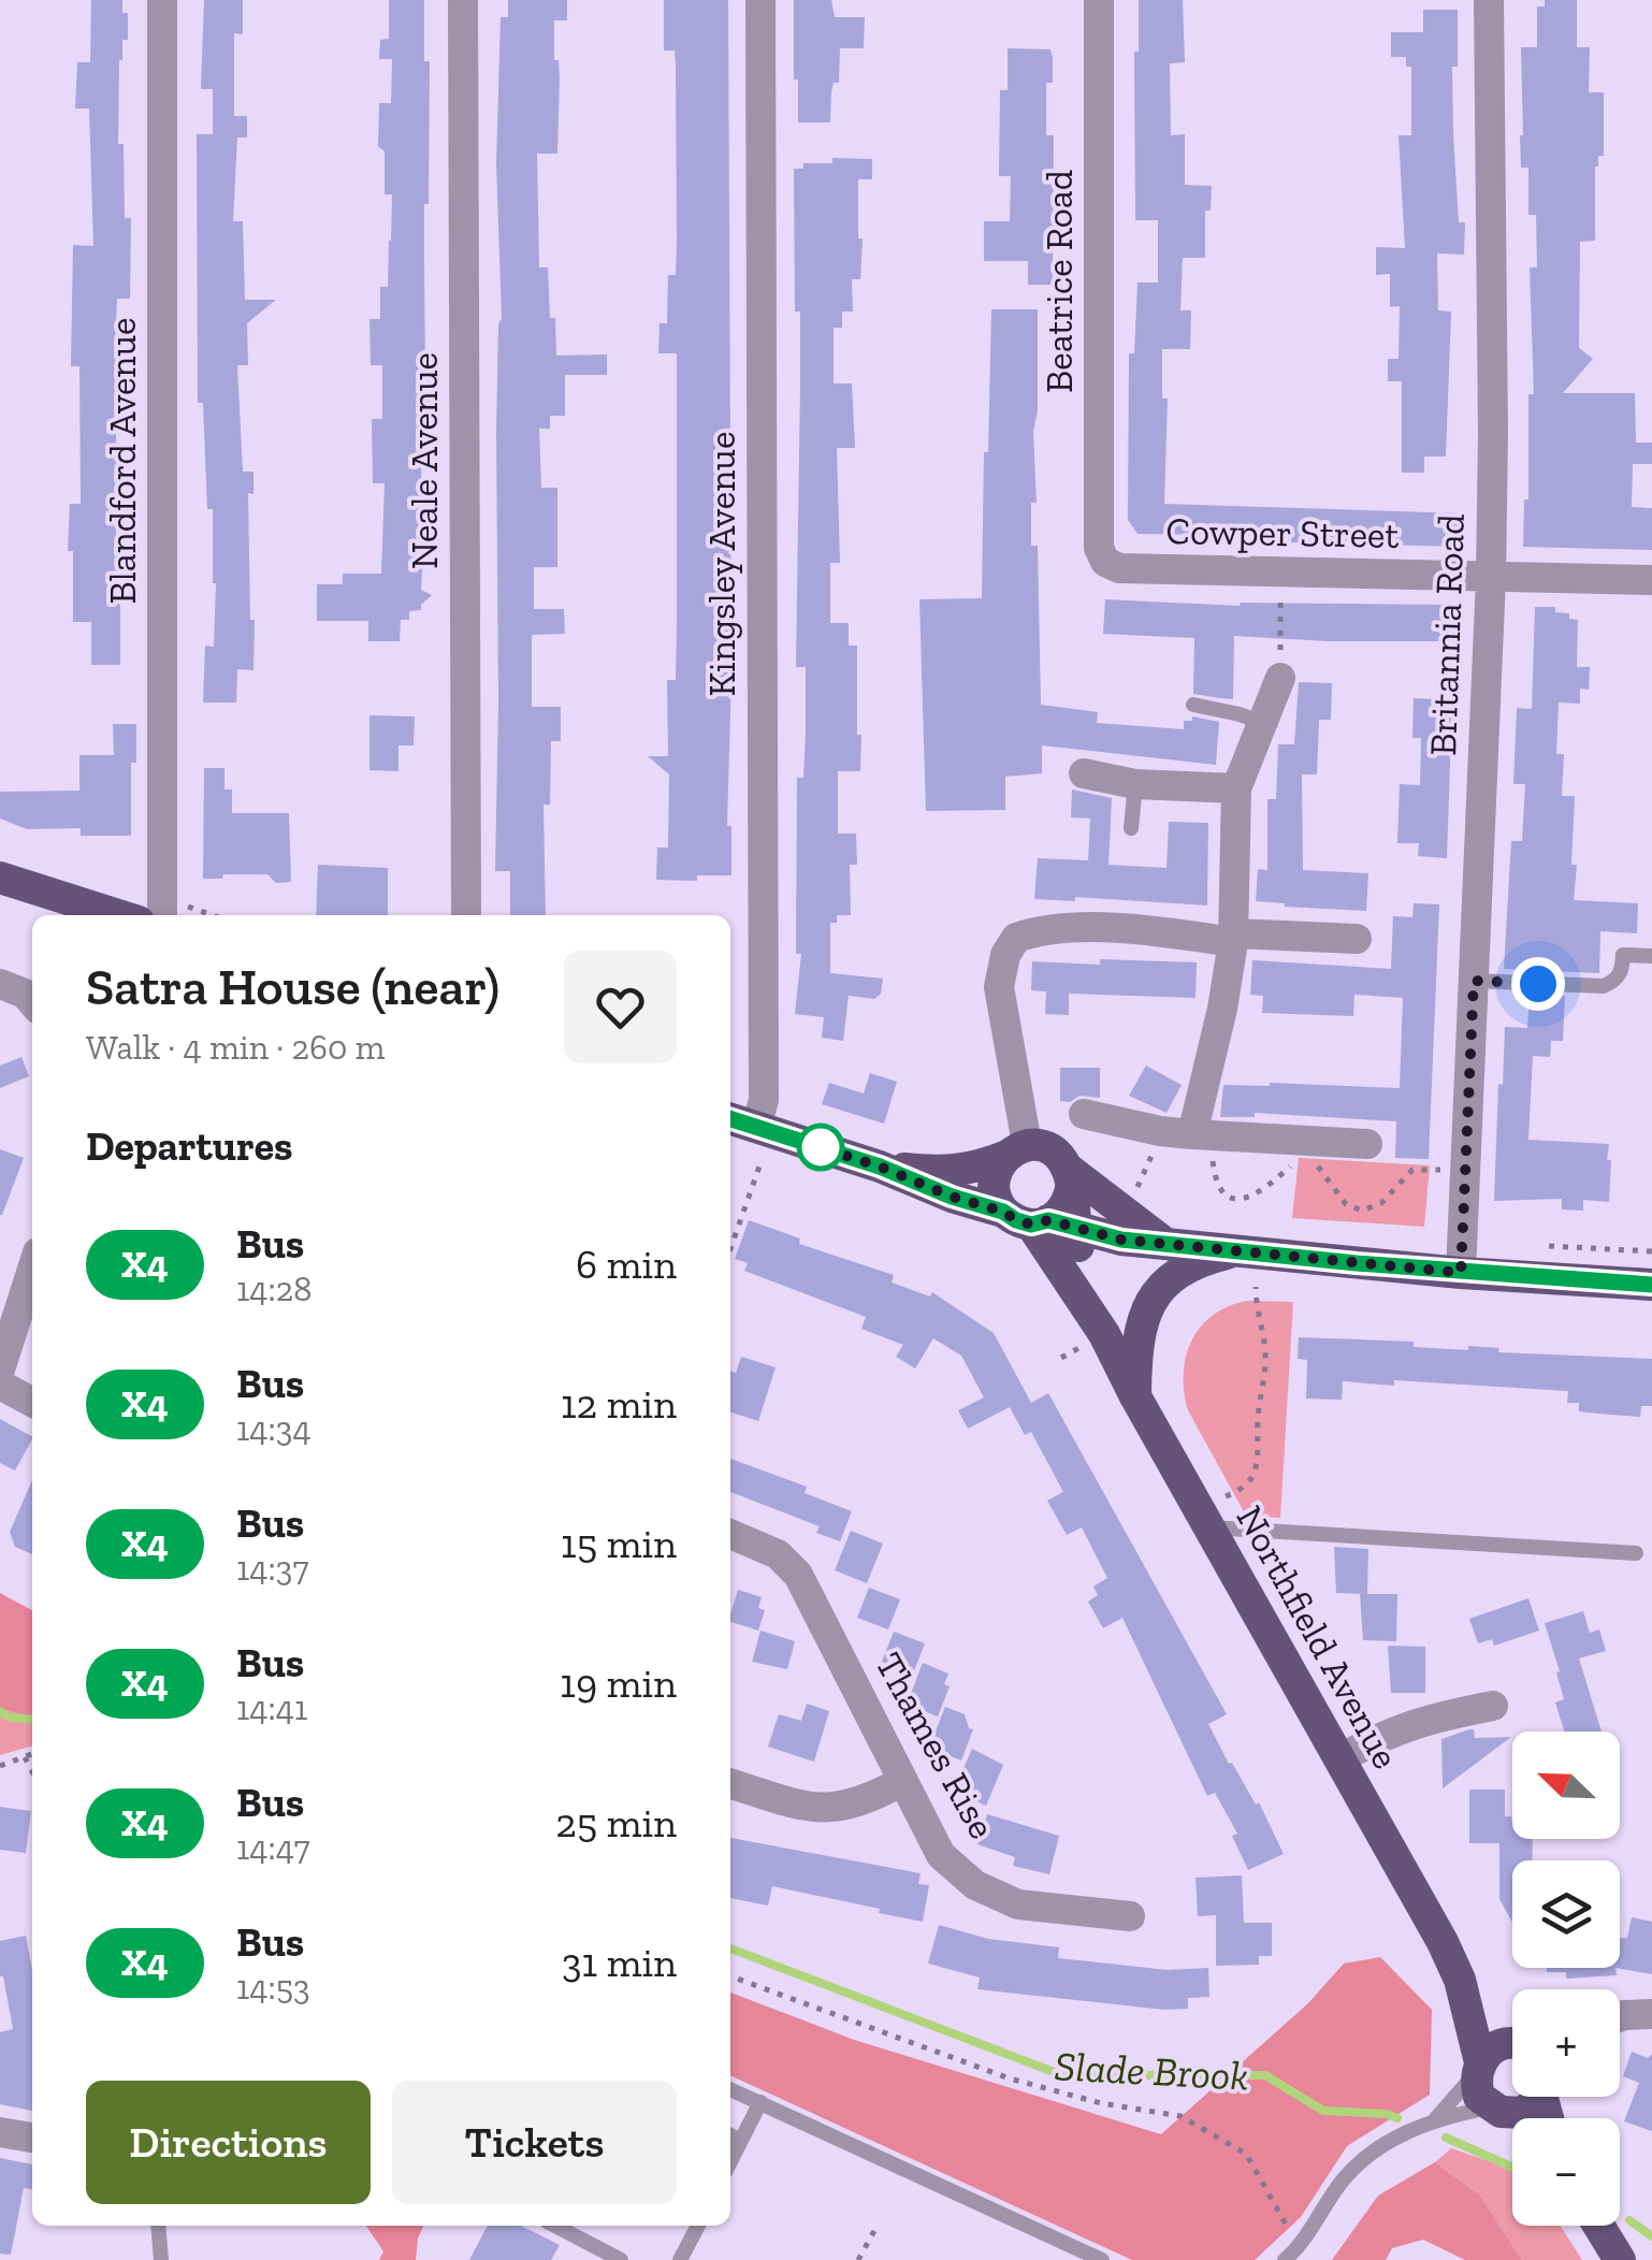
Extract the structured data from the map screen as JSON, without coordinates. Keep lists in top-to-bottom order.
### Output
{
  "streets": {
    "main road": ["Northfield Avenue"],
    "street": [
      "Beatrice Road",
      "Blandford Avenue",
      "Neale Avenue",
      "Cowper Street",
      "Kingsley Avenue",
      "Britannia Road",
      "Thames Rise"
    ]
  },
  "crossings": [
    ["Beatrice Road", "Cowper Street"],
    ["Cowper Street", "Britannia Road"]
  ],
  "water": ["Slade Brook"],
  "lines": ["bus line X4"],
  "north": "top left",
  "page": {
    "heading": [
      ["Satra House (near)", "Walk · 4 min · 260 m"],
      "Departures"
    ],
    "list": [
      {
        "mark": "X4",
        "name": "Bus",
        "note": "14:28",
        "value": "6 min"
      },
      {
        "mark": "X4",
        "name": "Bus",
        "note": "14:34",
        "value": "12 min"
      },
      {
        "mark": "X4",
        "name": "Bus",
        "note": "14:37",
        "value": "15 min"
      },
      {
        "mark": "X4",
        "name": "Bus",
        "note": "14:41",
        "value": "19 min"
      },
      {
        "mark": "X4",
        "name": "Bus",
        "note": "14:47",
        "value": "25 min"
      },
      {
        "mark": "X4",
        "name": "Bus",
        "note": "14:53",
        "value": "31 min"
      }
    ],
    "map_buttons": ["+", "−"],
    "buttons": ["Directions", "Tickets"]
  }
}
